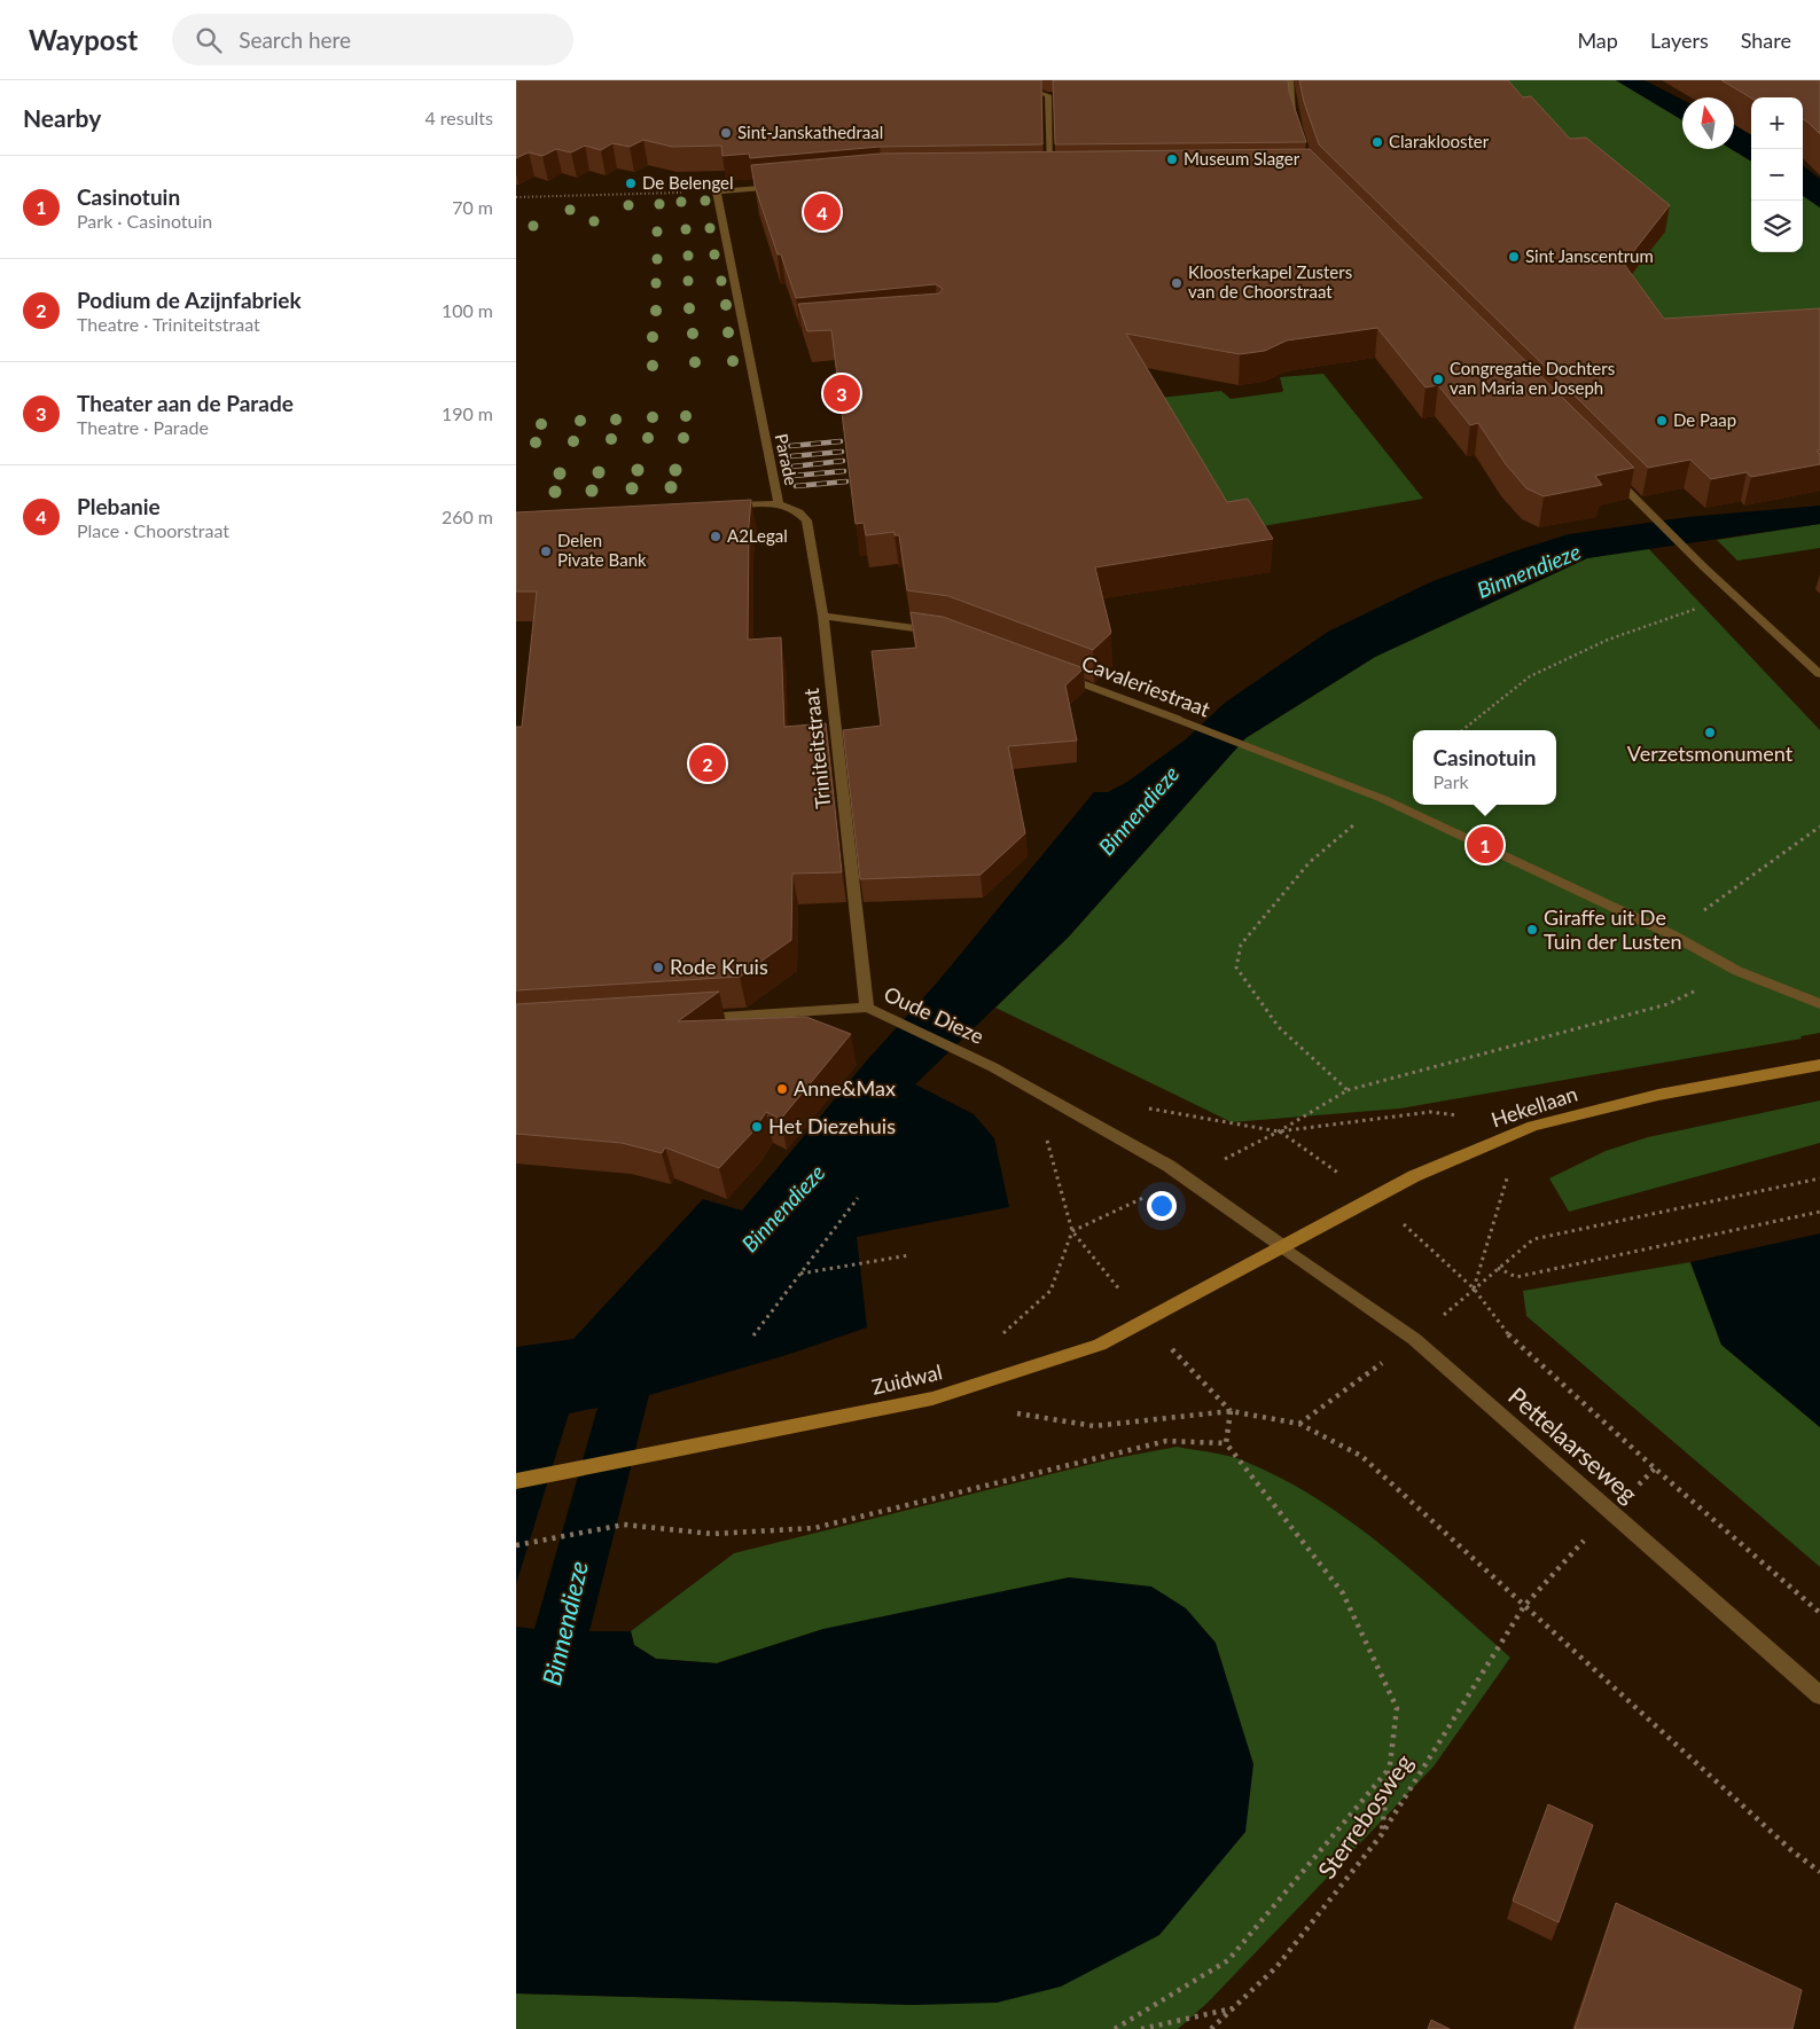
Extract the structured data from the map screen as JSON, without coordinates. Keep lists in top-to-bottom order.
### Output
{
  "streets": {
    "main road": ["Hekellaan", "Zuidwal"],
    "street": [
      "Parade",
      "Cavaleriestraat",
      "Triniteitstraat",
      "Oude Dieze",
      "Pettelaarseweg"
    ],
    "path": ["Sterrebosweg"]
  },
  "crossings": [
    ["Parade", "Triniteitstraat"],
    ["Triniteitstraat", "Oude Dieze"],
    ["Oude Dieze", "Hekellaan"],
    ["Oude Dieze", "Zuidwal"],
    ["Oude Dieze", "Pettelaarseweg"],
    ["Hekellaan", "Zuidwal"],
    ["Hekellaan", "Pettelaarseweg"],
    ["Zuidwal", "Pettelaarseweg"]
  ],
  "water": ["Binnendieze"],
  "places": [
    "Sint-Janskathedraal",
    "Claraklooster",
    "Museum Slager",
    "De Belengel",
    "Sint Janscentrum",
    "Kloosterkapel Zusters van de Choorstraat",
    "Congregatie Dochters van Maria en Joseph",
    "De Paap",
    "A2Legal",
    "Delen Pivate Bank",
    "Verzetsmonument",
    "Giraffe uit De Tuin der Lusten",
    "Rode Kruis",
    "Anne&Max",
    "Het Diezehuis"
  ],
  "north": "top",
  "page": {
    "header": "Waypost",
    "search": "Search here",
    "nav": ["Map", "Layers", "Share"],
    "heading": ["Nearby", "4 results"],
    "map_buttons": ["+", "−"],
    "list": [
      {
        "mark": "1",
        "name": "Casinotuin",
        "note": "Park · Casinotuin",
        "value": "70 m"
      },
      {
        "mark": "2",
        "name": "Podium de Azijnfabriek",
        "note": "Theatre · Triniteitstraat",
        "value": "100 m"
      },
      {
        "mark": "3",
        "name": "Theater aan de Parade",
        "note": "Theatre · Parade",
        "value": "190 m"
      },
      {
        "mark": "4",
        "name": "Plebanie",
        "note": "Place · Choorstraat",
        "value": "260 m"
      }
    ],
    "pins": [
      "4",
      "3",
      "2",
      "1"
    ],
    "popup": ["Casinotuin", "Park"]
  }
}
